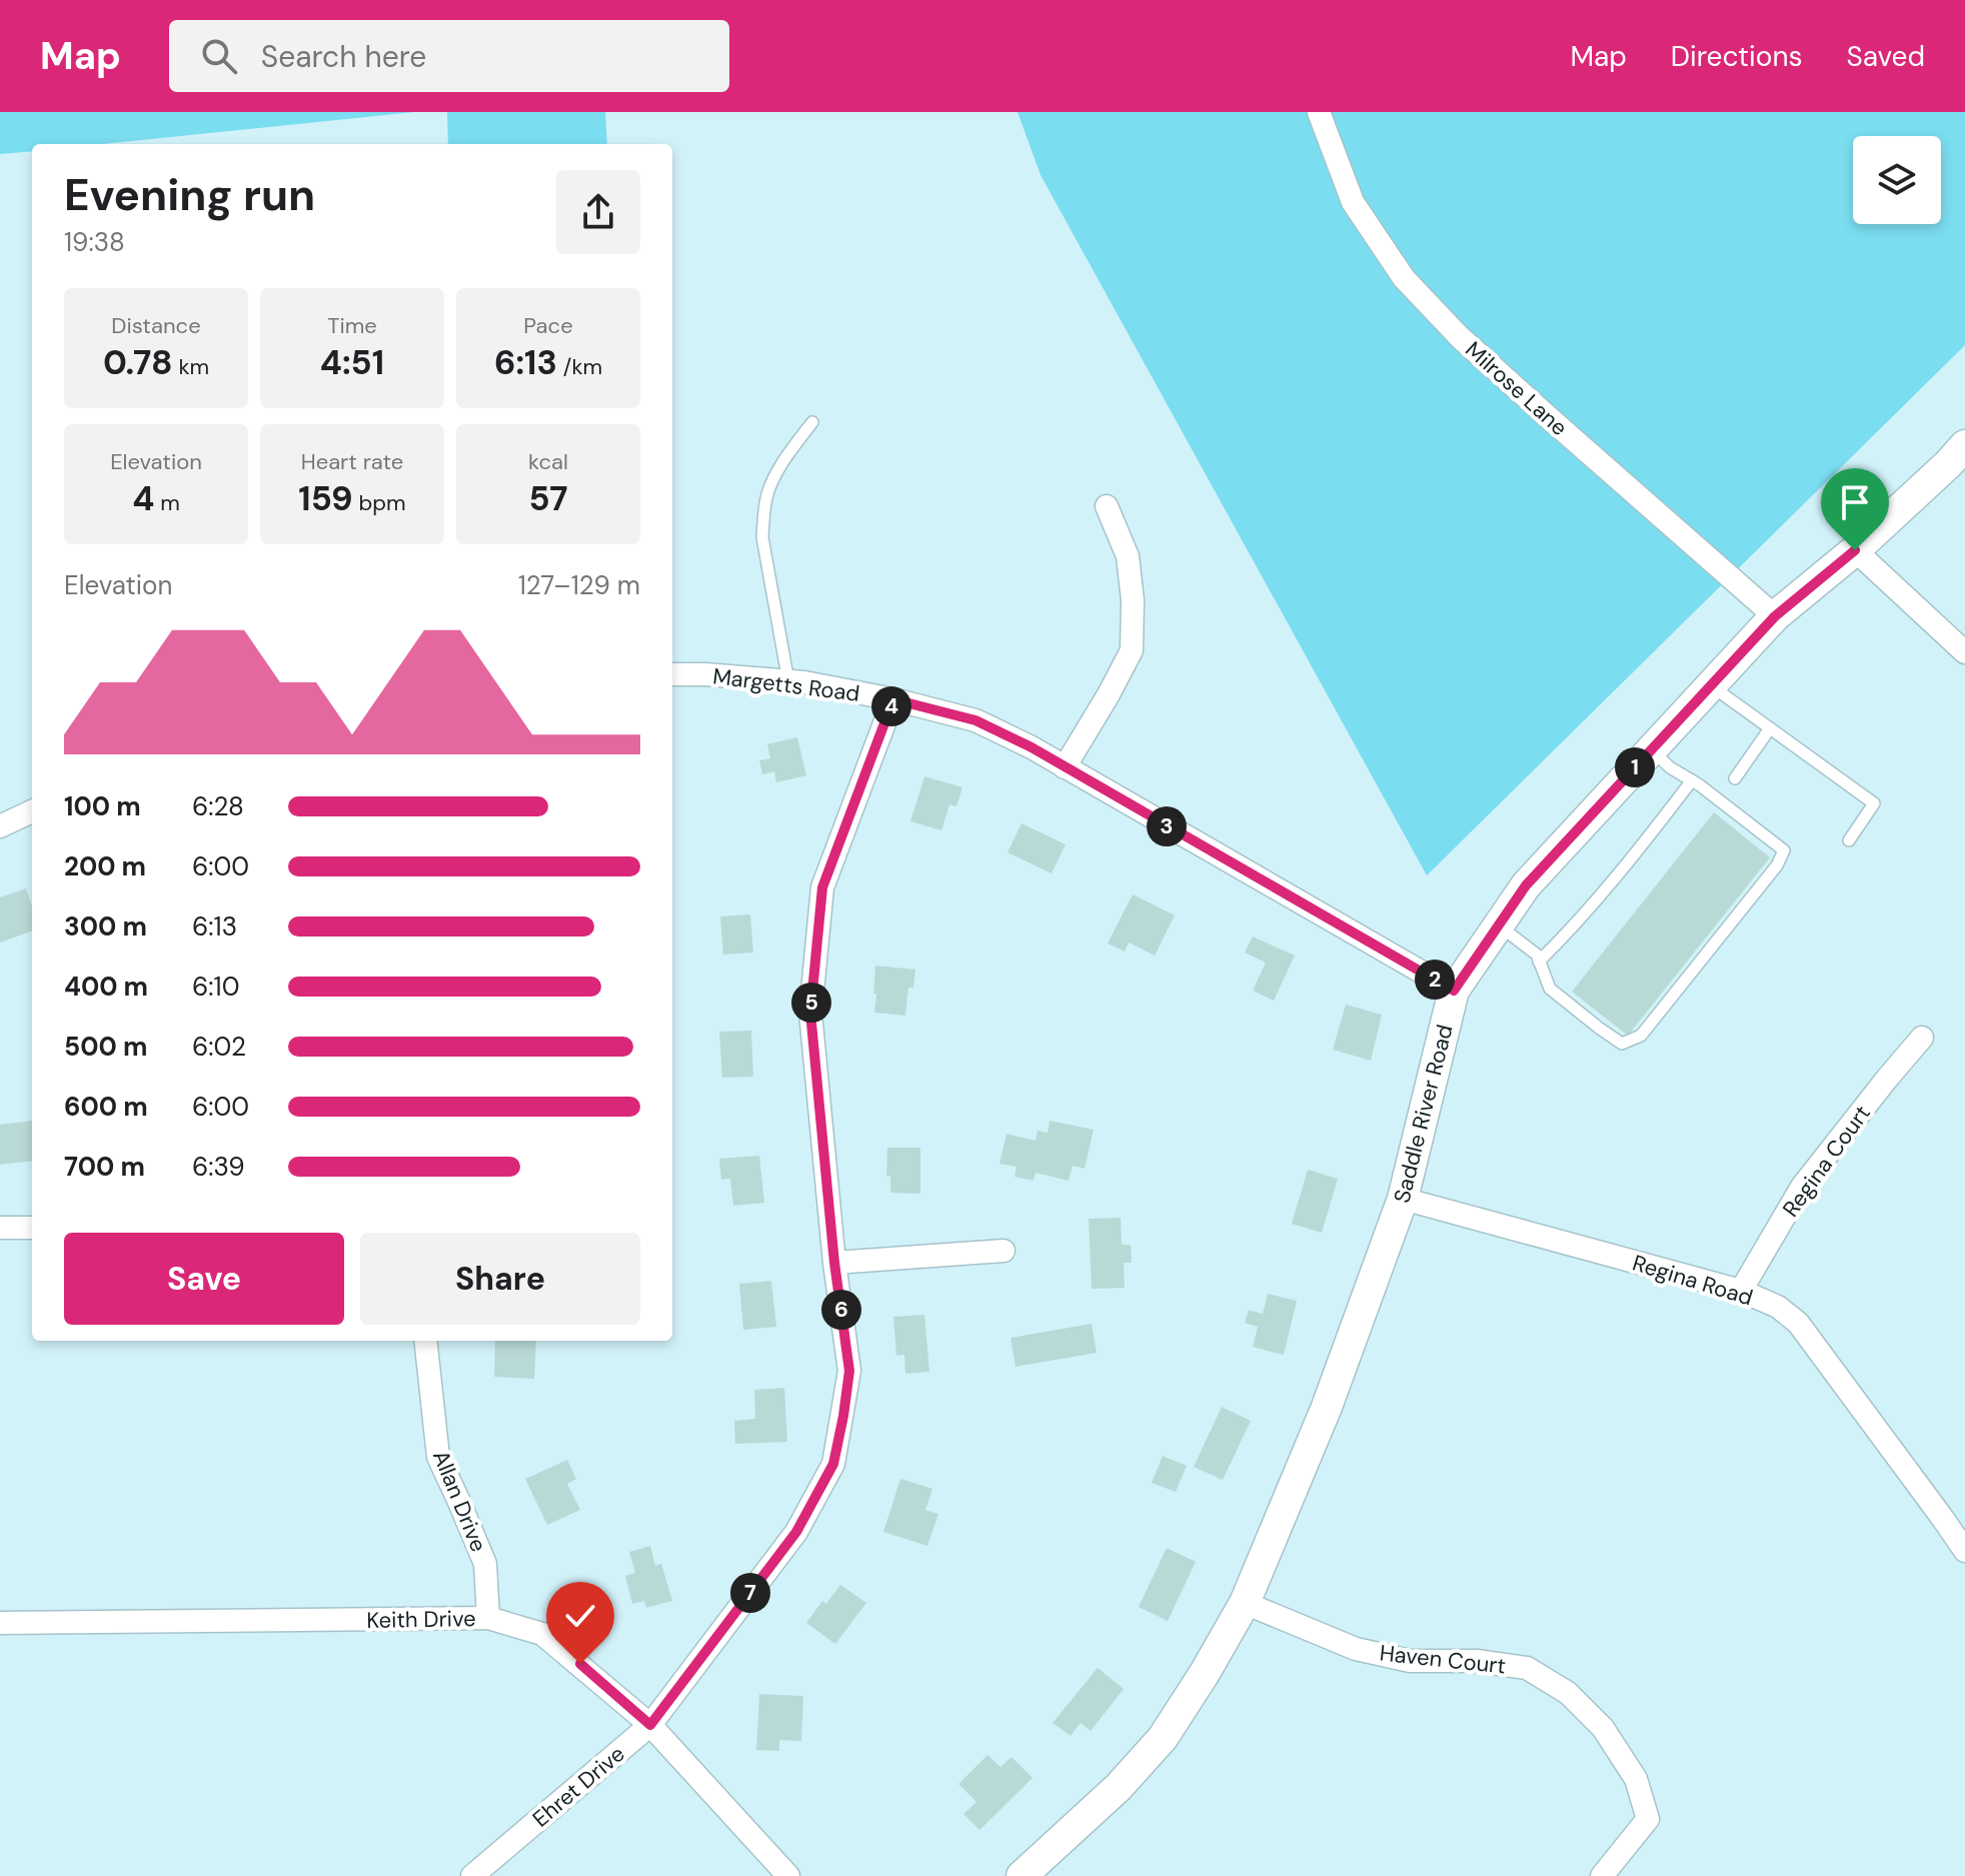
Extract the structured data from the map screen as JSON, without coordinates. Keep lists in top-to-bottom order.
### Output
{
  "streets": {
    "main road": ["Saddle River Road"],
    "street": [
      "Milrose Lane",
      "Margetts Road",
      "Regina Court",
      "Regina Road",
      "Allan Drive",
      "Keith Drive",
      "Haven Court",
      "Ehret Drive"
    ]
  },
  "crossings": [
    ["Milrose Lane", "Saddle River Road"],
    ["Margetts Road", "Saddle River Road"],
    ["Margetts Road", "Ehret Drive"],
    ["Saddle River Road", "Regina Road"],
    ["Saddle River Road", "Haven Court"],
    ["Regina Court", "Regina Road"],
    ["Allan Drive", "Keith Drive"],
    ["Keith Drive", "Ehret Drive"]
  ],
  "page": {
    "header": "Map",
    "search": "Search here",
    "nav": ["Map", "Directions", "Saved"],
    "heading": ["Evening run", "19:38"],
    "stats": [
      ["Distance", "0.78 km"],
      ["Time", "4:51"],
      ["Pace", "6:13 /km"],
      ["Elevation", "4 m"],
      ["Heart rate", "159 bpm"],
      ["kcal", "57"]
    ],
    "chart": ["Elevation", "127–129 m"],
    "pins": [
      "4",
      "1",
      "3",
      "2",
      "5",
      "6",
      "7"
    ],
    "list": [
      {
        "name": "100 m",
        "note": "6:28"
      },
      {
        "name": "200 m",
        "note": "6:00"
      },
      {
        "name": "300 m",
        "note": "6:13"
      },
      {
        "name": "400 m",
        "note": "6:10"
      },
      {
        "name": "500 m",
        "note": "6:02"
      },
      {
        "name": "600 m",
        "note": "6:00"
      },
      {
        "name": "700 m",
        "note": "6:39"
      }
    ],
    "buttons": ["Save", "Share"]
  }
}
